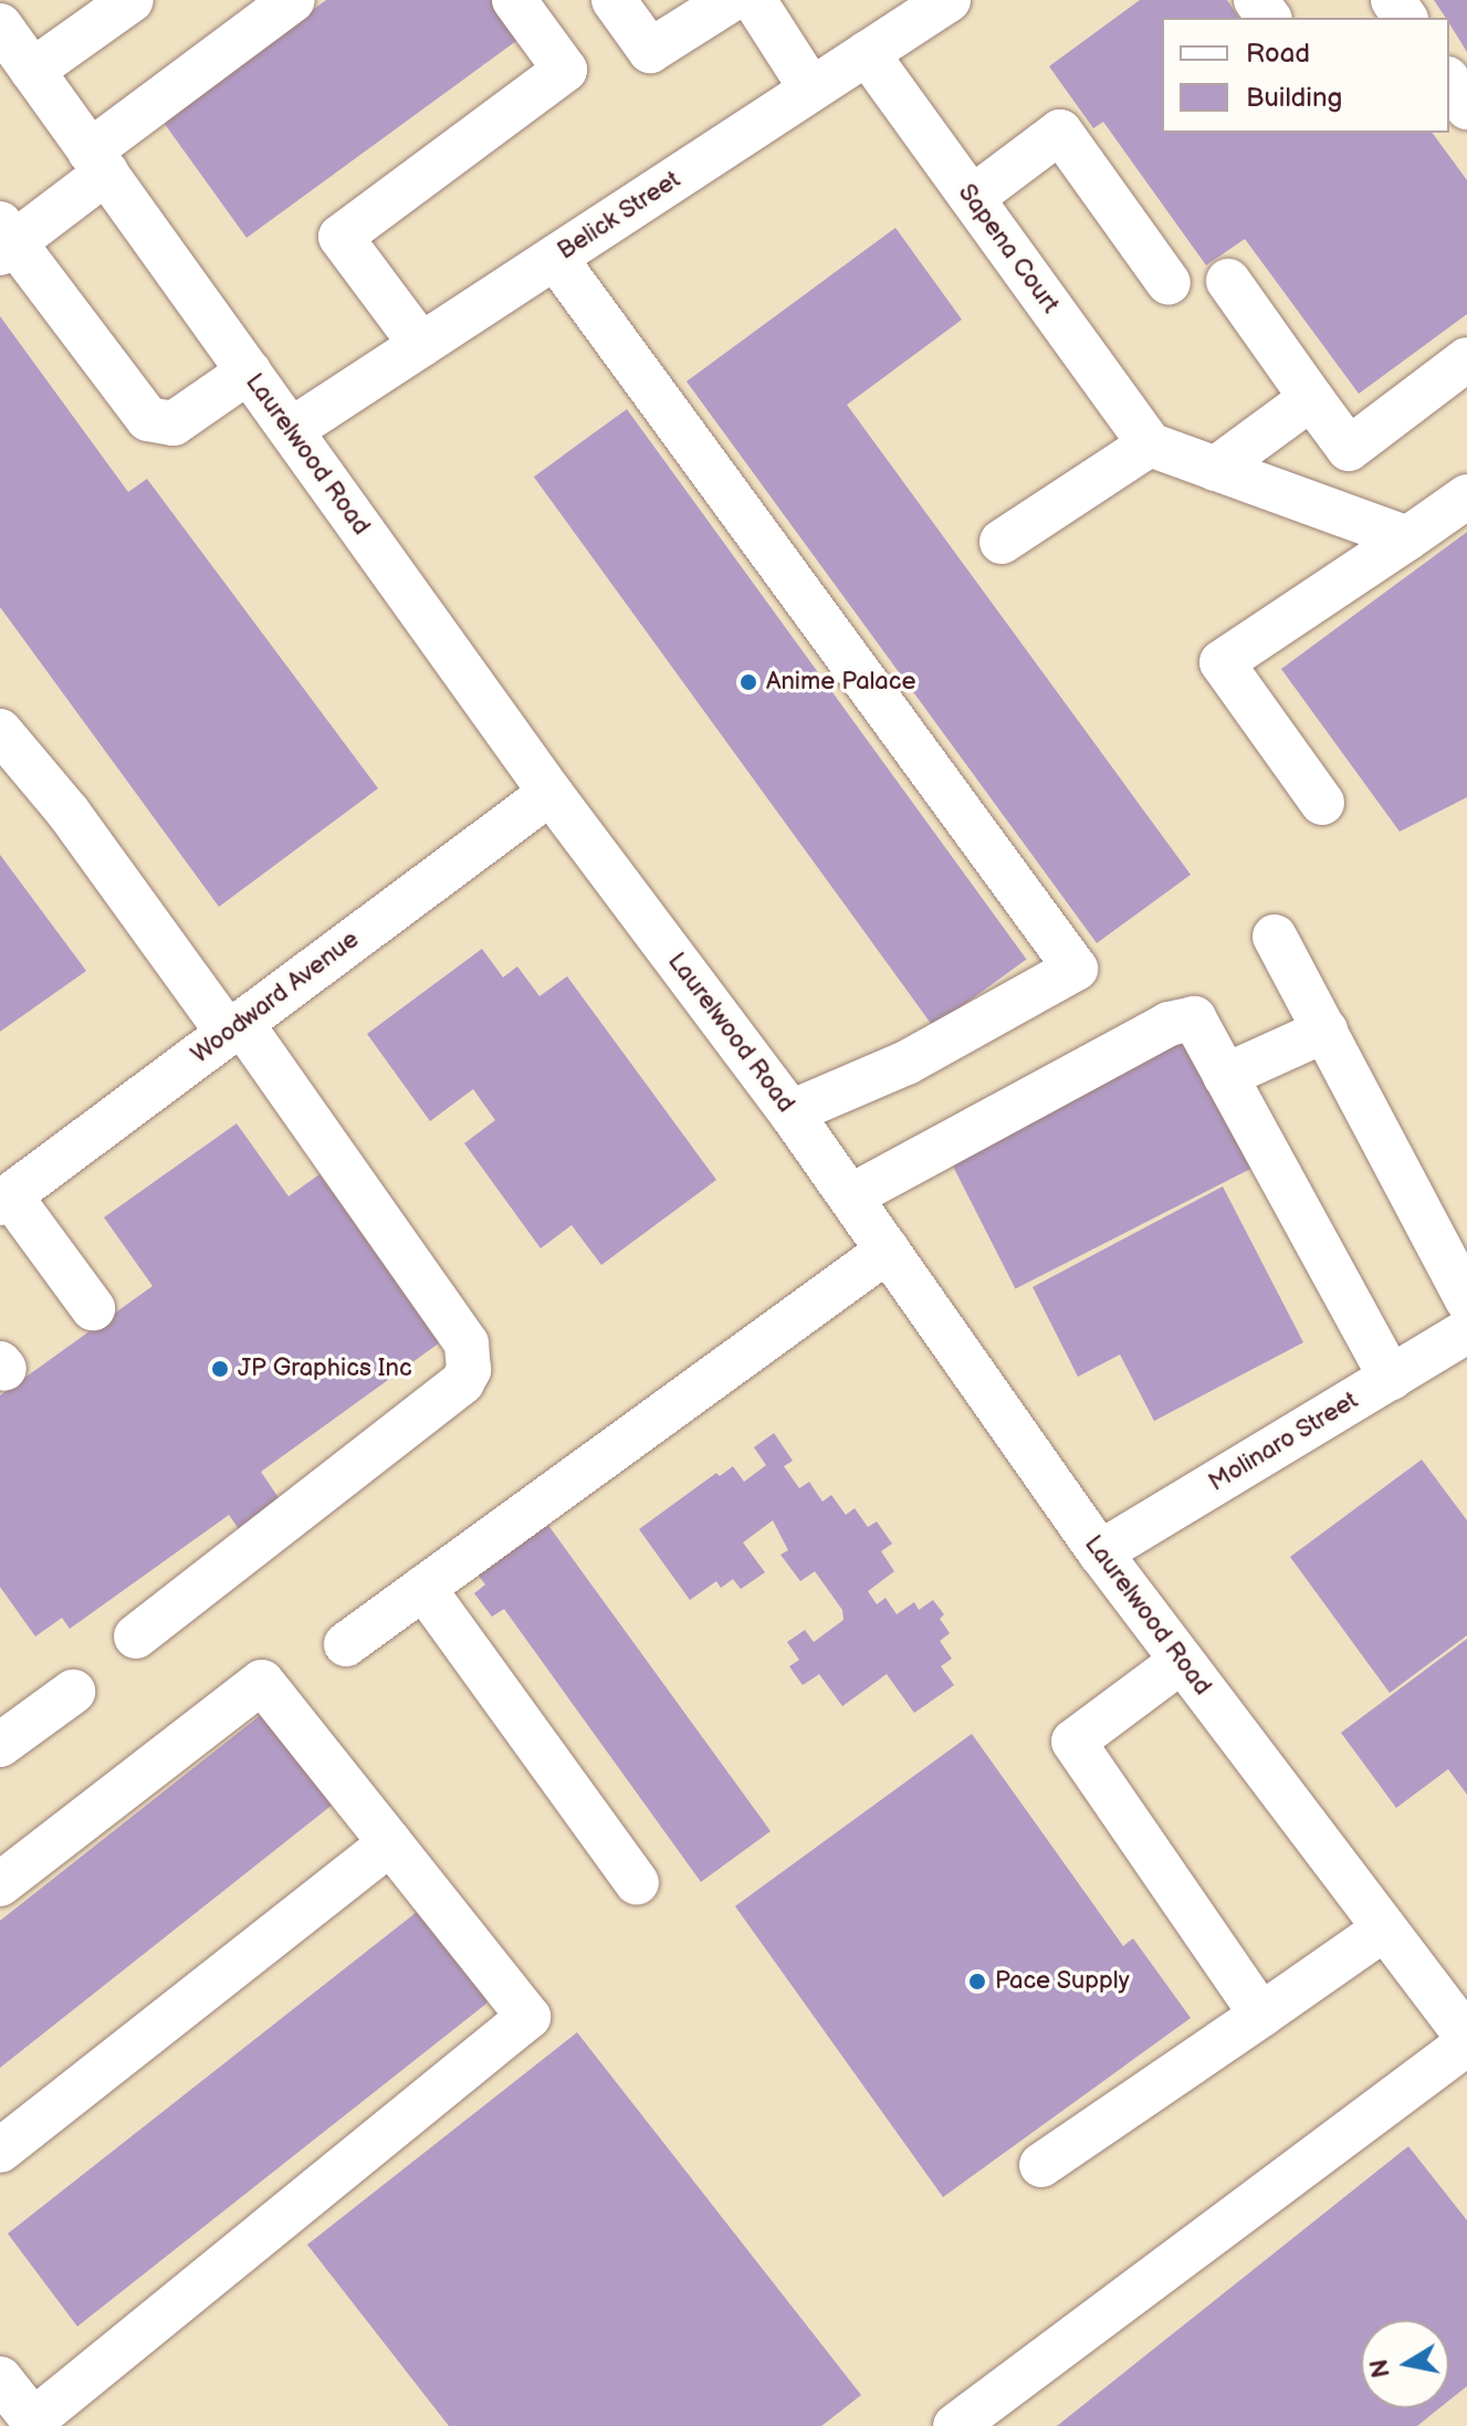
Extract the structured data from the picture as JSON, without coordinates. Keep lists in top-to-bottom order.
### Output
{
  "streets": {
    "street": [
      "Belick Street",
      "Sapena Court",
      "Laurelwood Road",
      "Woodward Avenue",
      "Molinaro Street"
    ]
  },
  "crossings": [
    ["Belick Street", "Sapena Court"],
    ["Belick Street", "Laurelwood Road"],
    ["Laurelwood Road", "Woodward Avenue"],
    ["Laurelwood Road", "Molinaro Street"]
  ],
  "places": ["Anime Palace", "JP Graphics Inc", "Pace Supply"],
  "legend": ["Road", "Building"],
  "north": "left"
}
